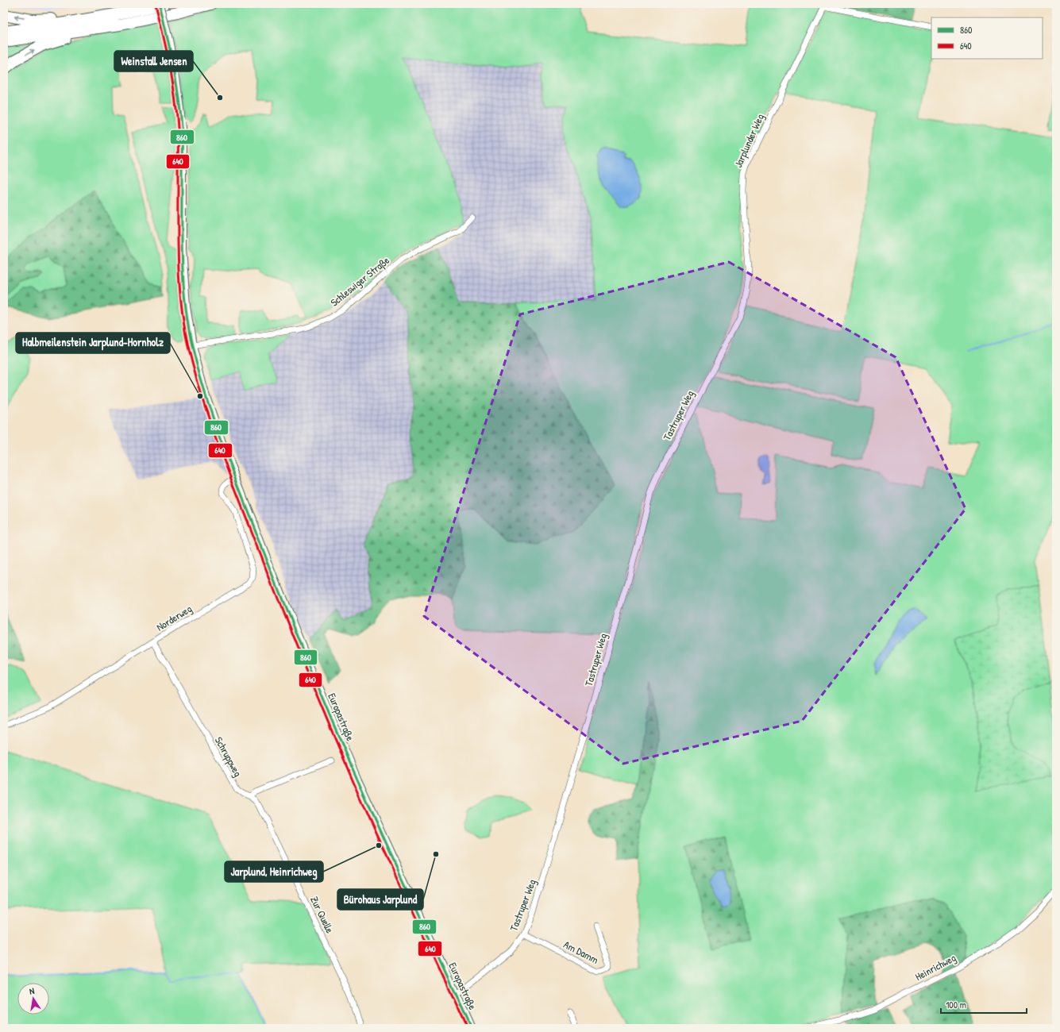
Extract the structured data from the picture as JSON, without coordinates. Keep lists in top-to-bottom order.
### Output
{
  "streets": {
    "main road": ["Europastraße"],
    "street": [
      "Jarplunder Weg",
      "Schleswiger Straße",
      "Tastruper Weg",
      "Norderweg",
      "Schruppweg",
      "Zur Quelle",
      "Am Damm",
      "Heinrichweg"
    ]
  },
  "crossings": [
    ["Jarplunder Weg", "Tastruper Weg"],
    ["Schleswiger Straße", "Europastraße"],
    ["Tastruper Weg", "Europastraße"],
    ["Tastruper Weg", "Am Damm"],
    ["Norderweg", "Europastraße"],
    ["Norderweg", "Schruppweg"],
    ["Schruppweg", "Zur Quelle"]
  ],
  "places": [
    "Weinstall Jensen",
    "Halbmeilenstein Jarplund-Hornholz",
    "Jarplund, Heinrichweg",
    "Bürohaus Jarplund"
  ],
  "lines": ["transit line 860", "transit line 640"],
  "legend": ["860", "640"],
  "scale_bar": "100 m",
  "north": "top"
}
